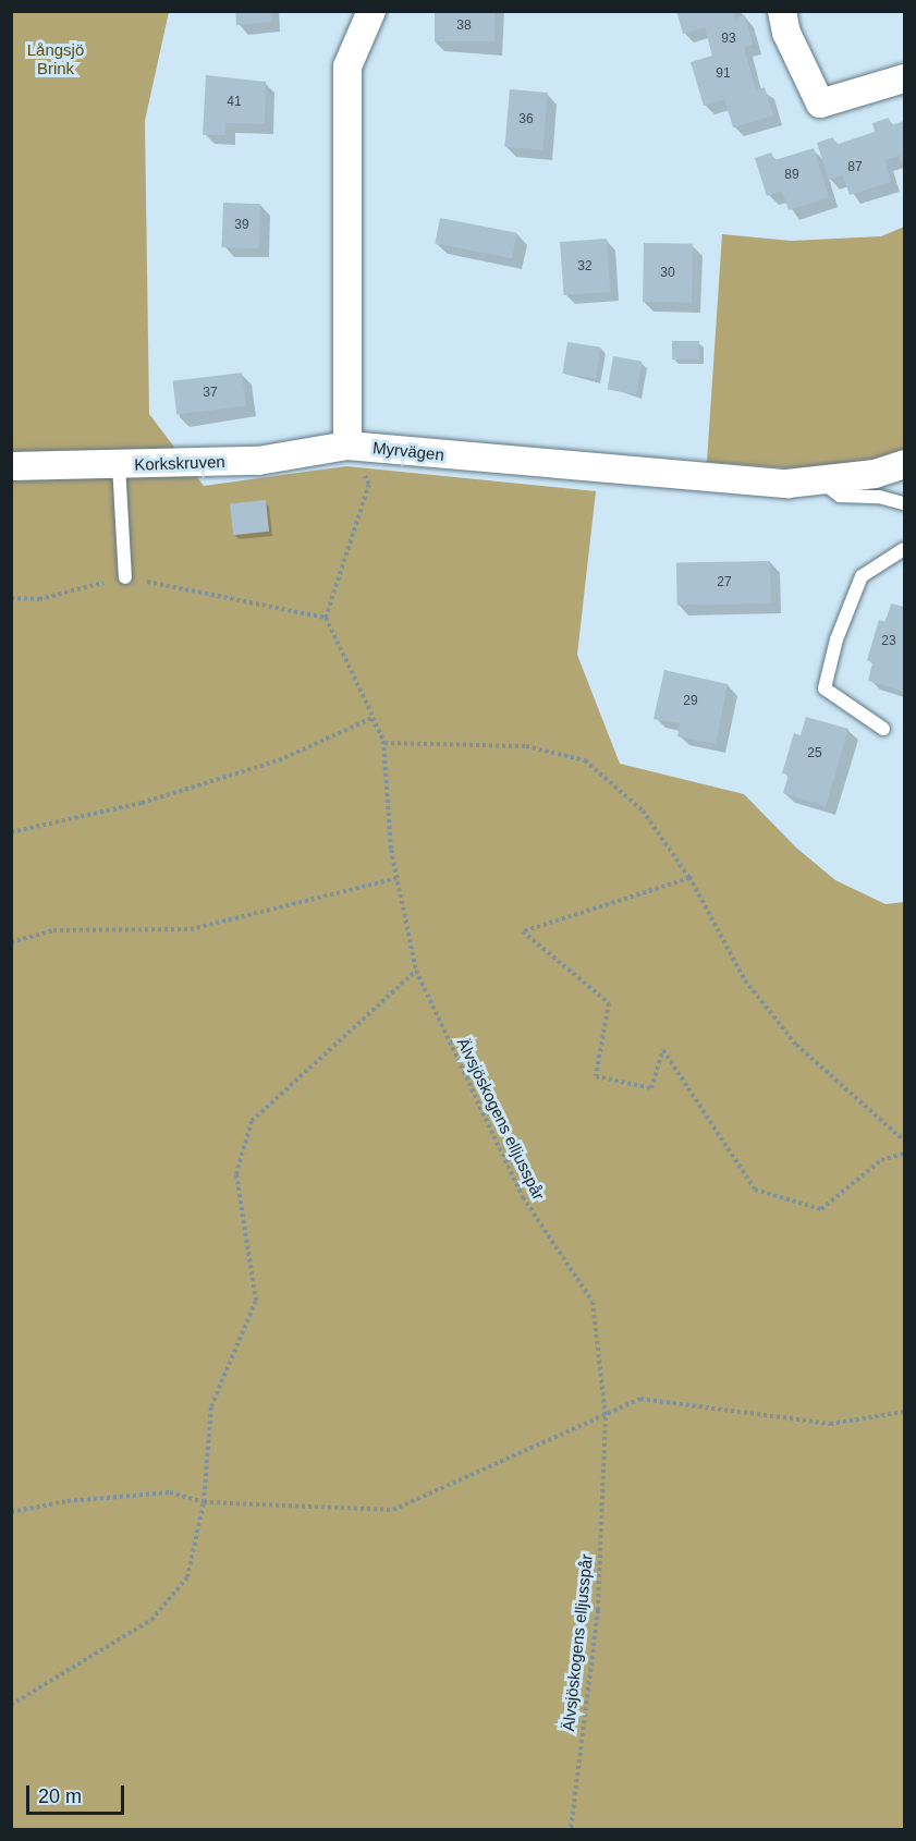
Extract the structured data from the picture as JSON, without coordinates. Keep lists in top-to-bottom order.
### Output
{
  "streets": {
    "street": ["Myrvägen", "Korkskruven"],
    "path": ["Älvsjöskogens elljusspår"]
  },
  "crossings": [
    ["Myrvägen", "Korkskruven"]
  ],
  "parks": ["Långsjö Brink"],
  "house_numbers": [
    "38",
    "93",
    "91",
    "41",
    "36",
    "87",
    "89",
    "39",
    "32",
    "30",
    "37",
    "27",
    "23",
    "29",
    "25"
  ],
  "scale_bar": "20 m"
}
